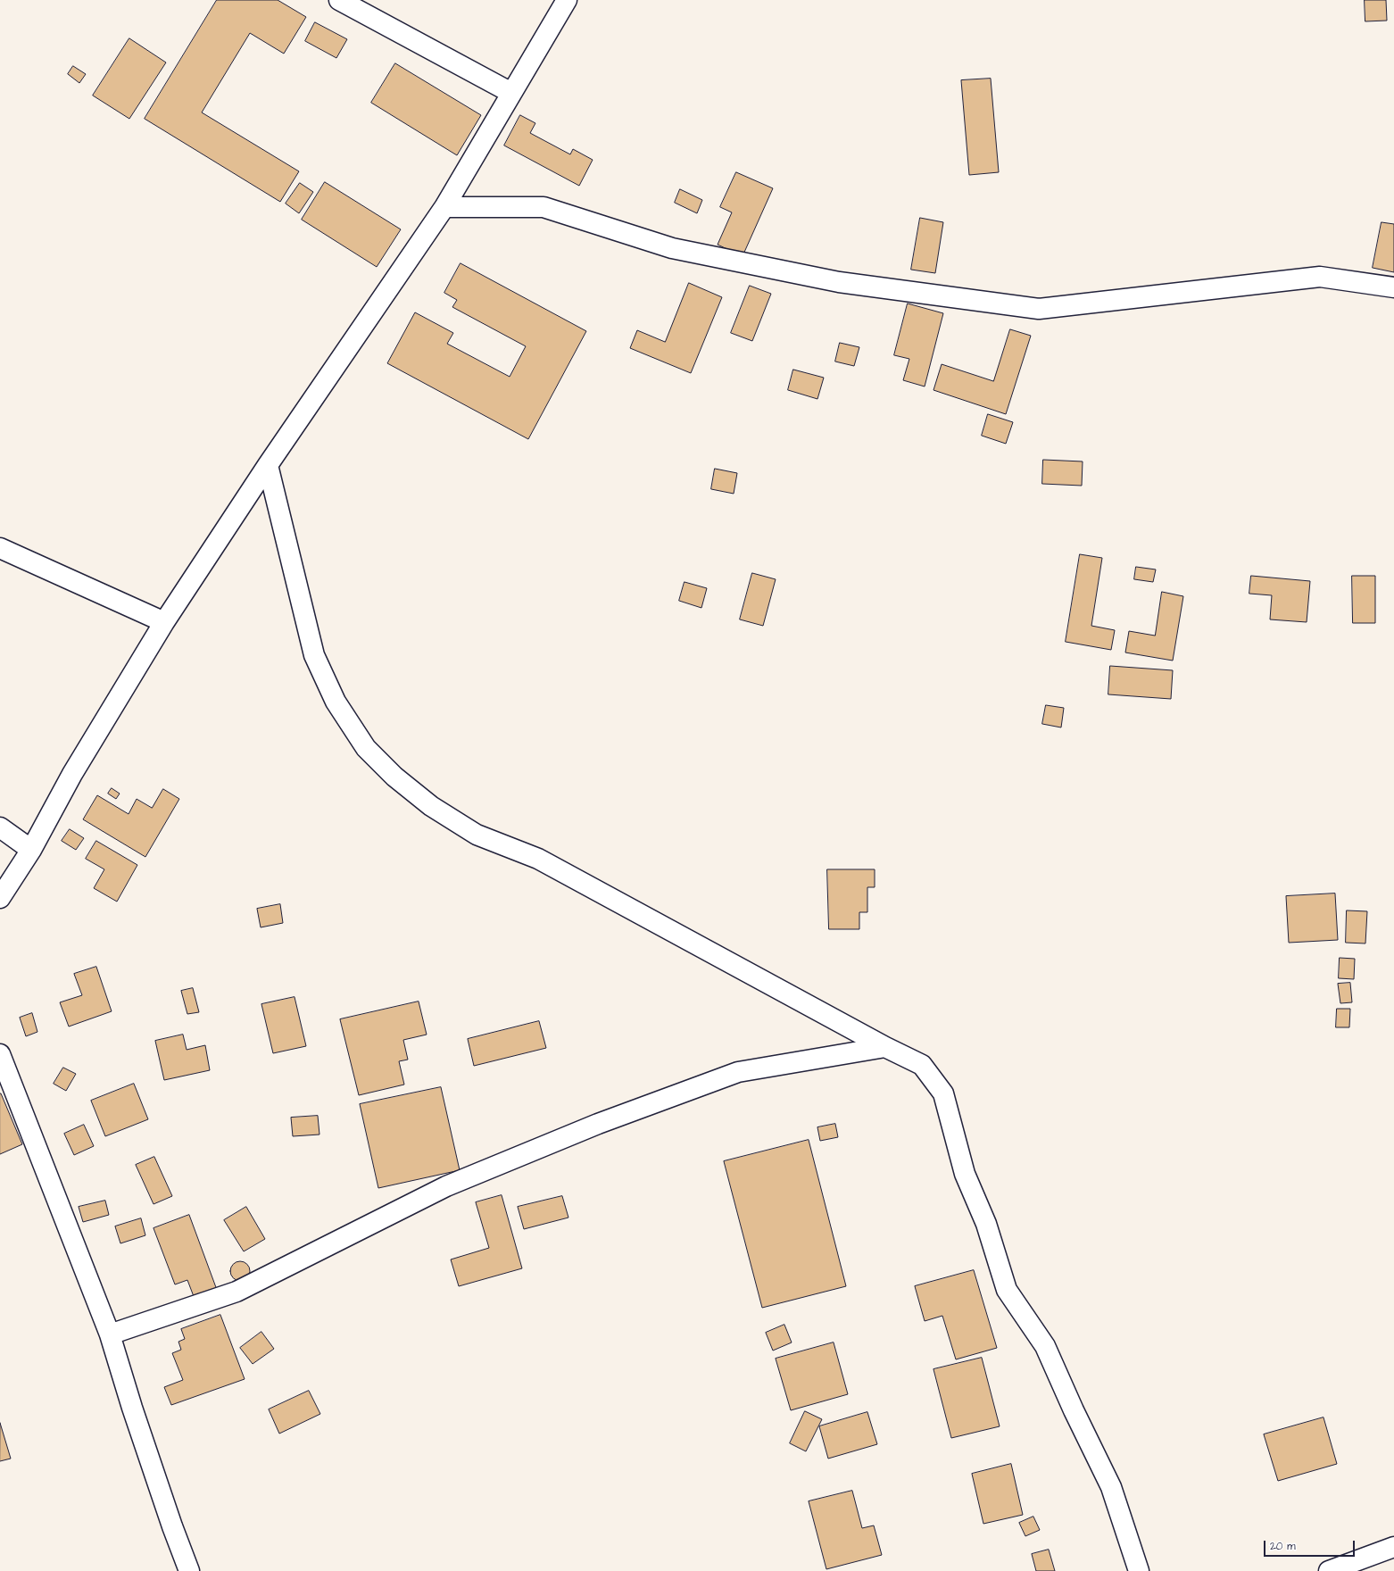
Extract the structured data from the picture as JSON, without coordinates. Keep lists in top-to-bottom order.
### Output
{
  "scale_bar": "20 m"
}
